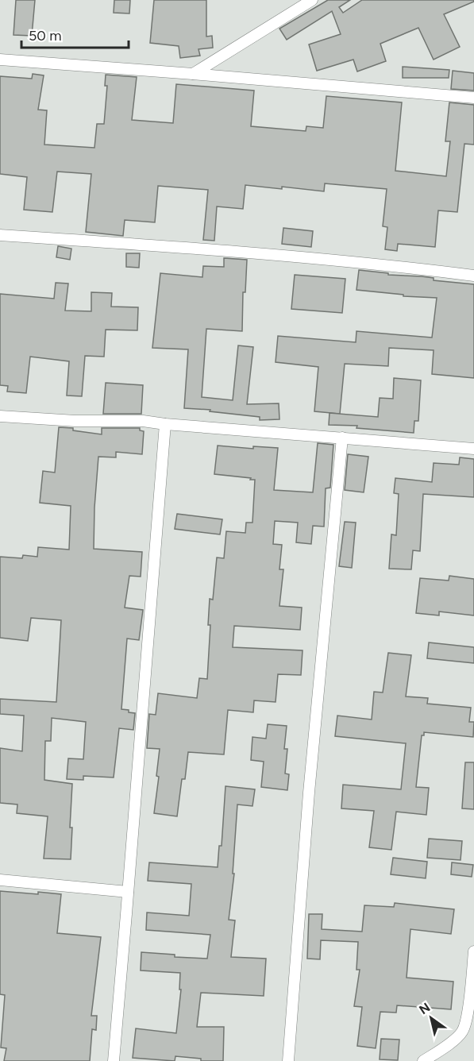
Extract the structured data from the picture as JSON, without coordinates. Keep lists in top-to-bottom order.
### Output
{
  "scale_bar": "50 m",
  "north": "top left"
}
